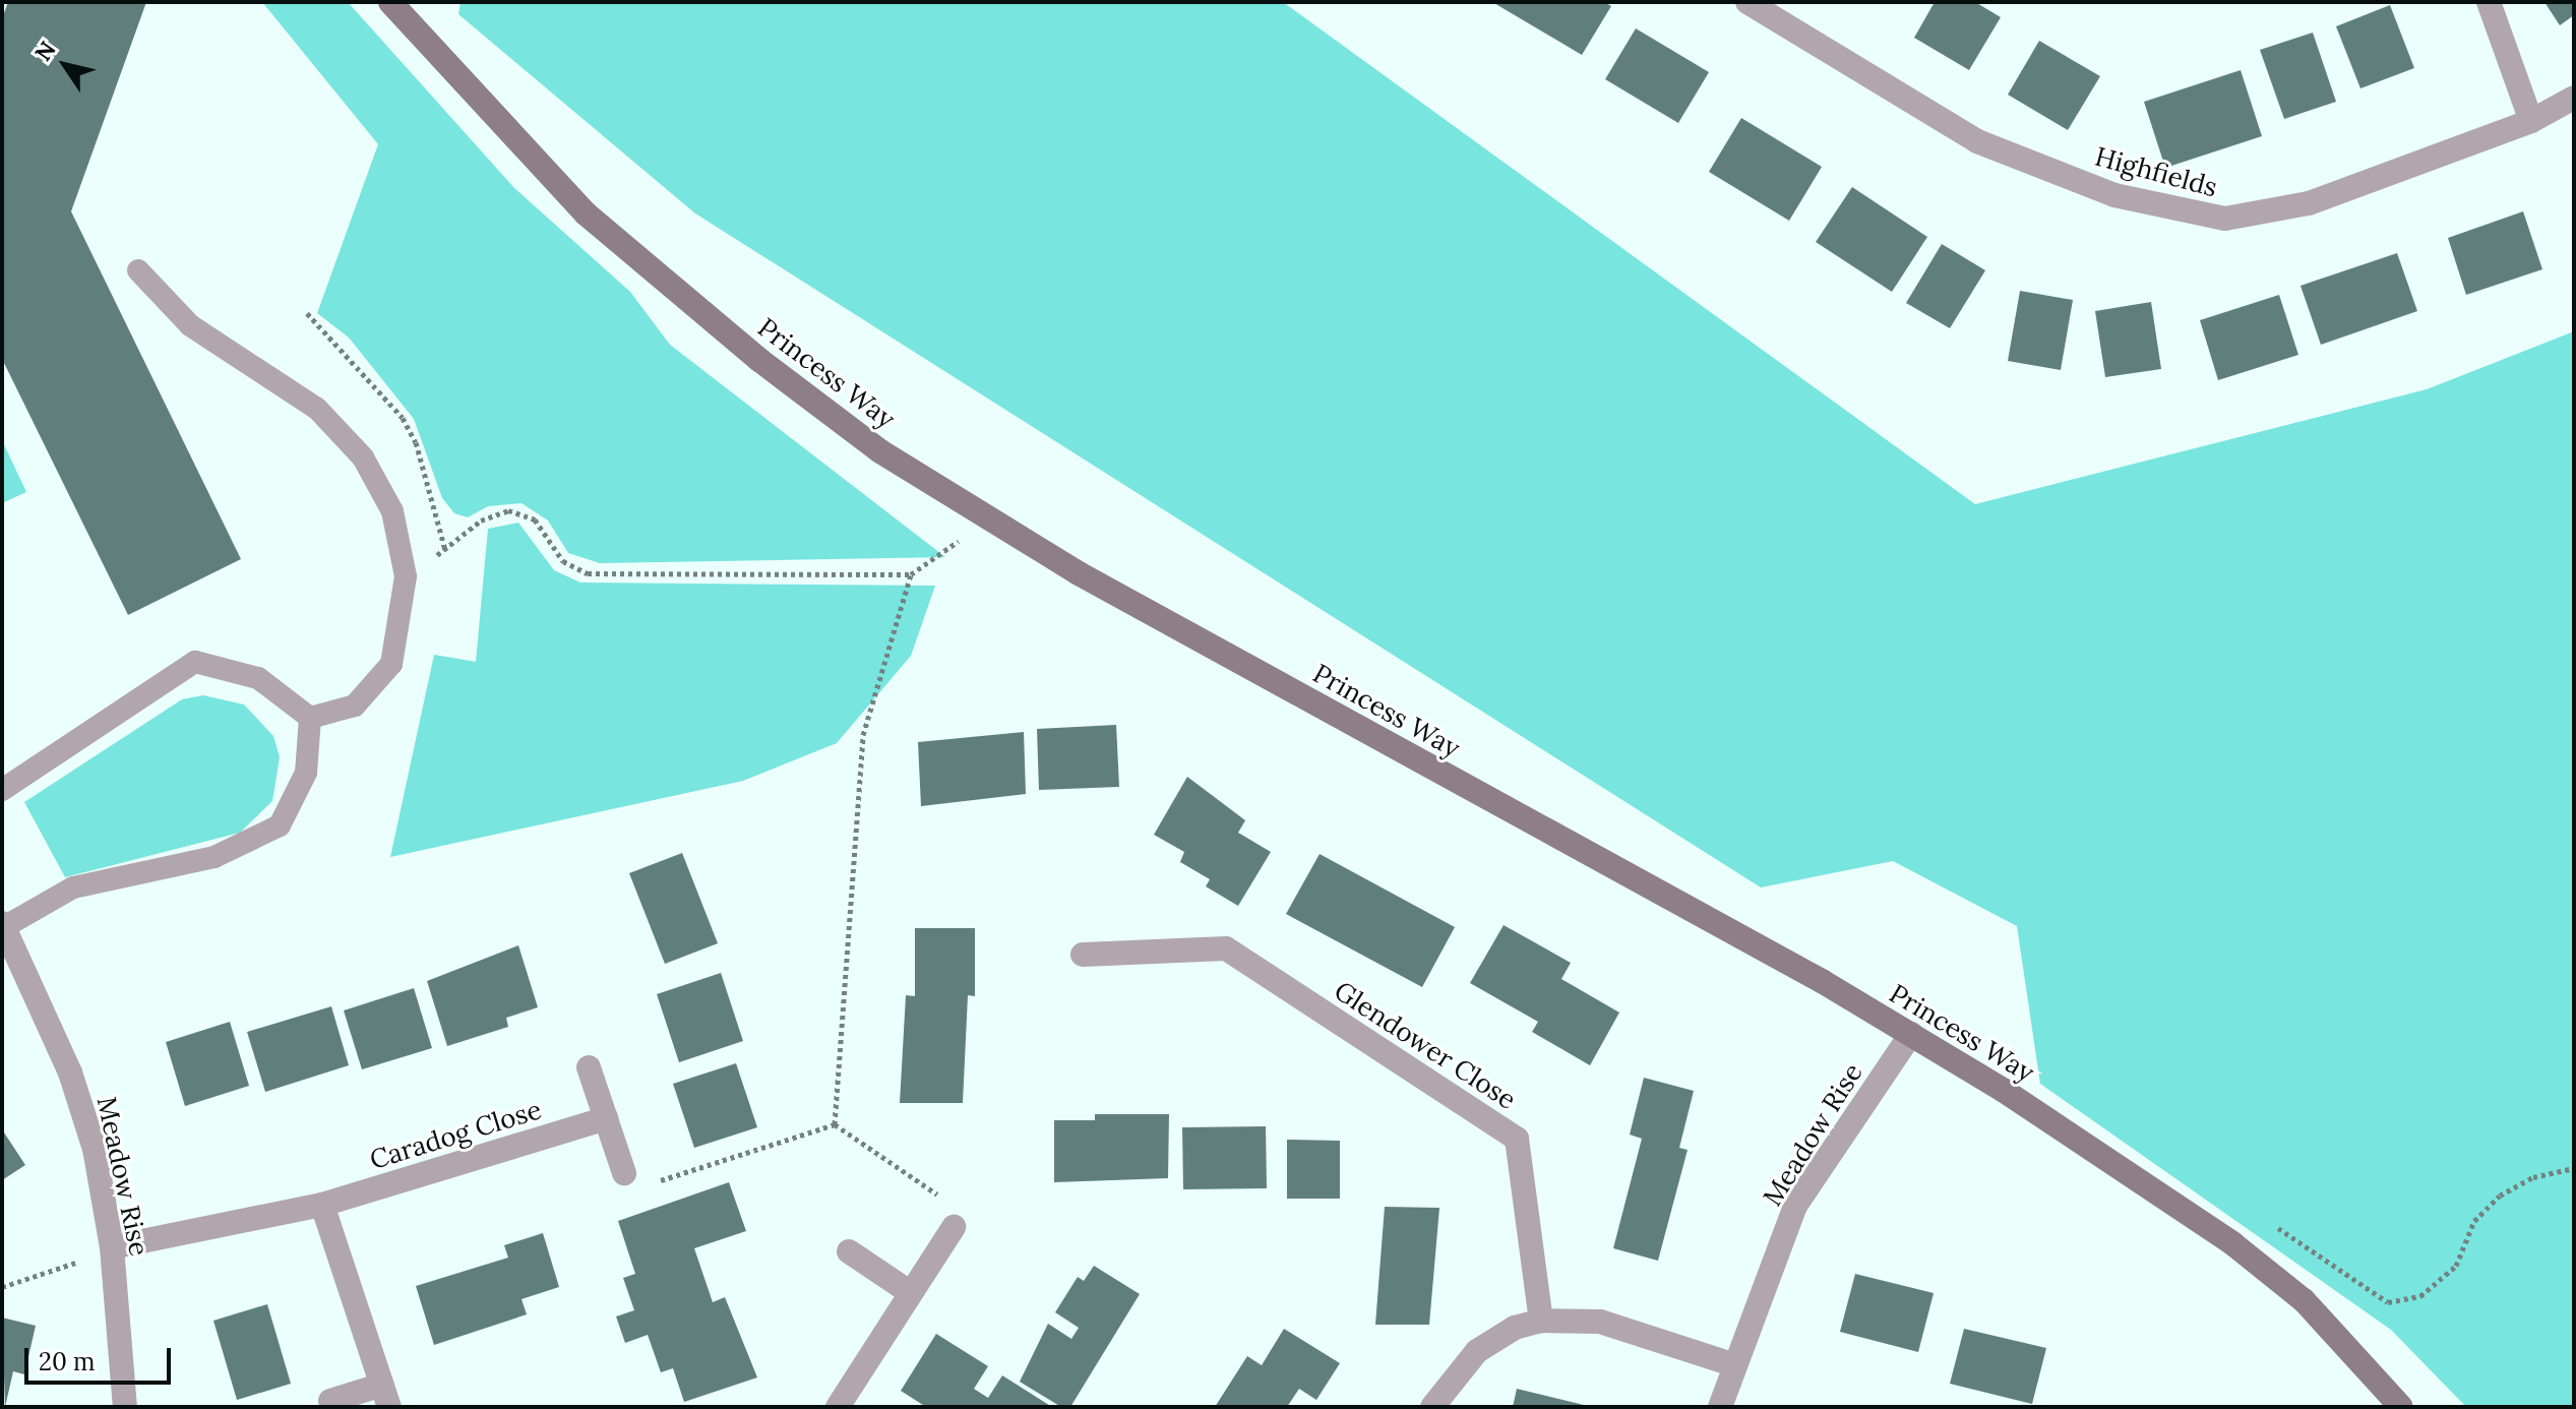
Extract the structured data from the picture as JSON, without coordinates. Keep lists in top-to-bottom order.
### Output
{
  "streets": {
    "street": [
      "Highfields",
      "Princess Way",
      "Glendower Close",
      "Caradog Close",
      "Meadow Rise"
    ]
  },
  "crossings": [
    ["Princess Way", "Meadow Rise"],
    ["Caradog Close", "Meadow Rise"]
  ],
  "scale_bar": "20 m",
  "north": "top left"
}
